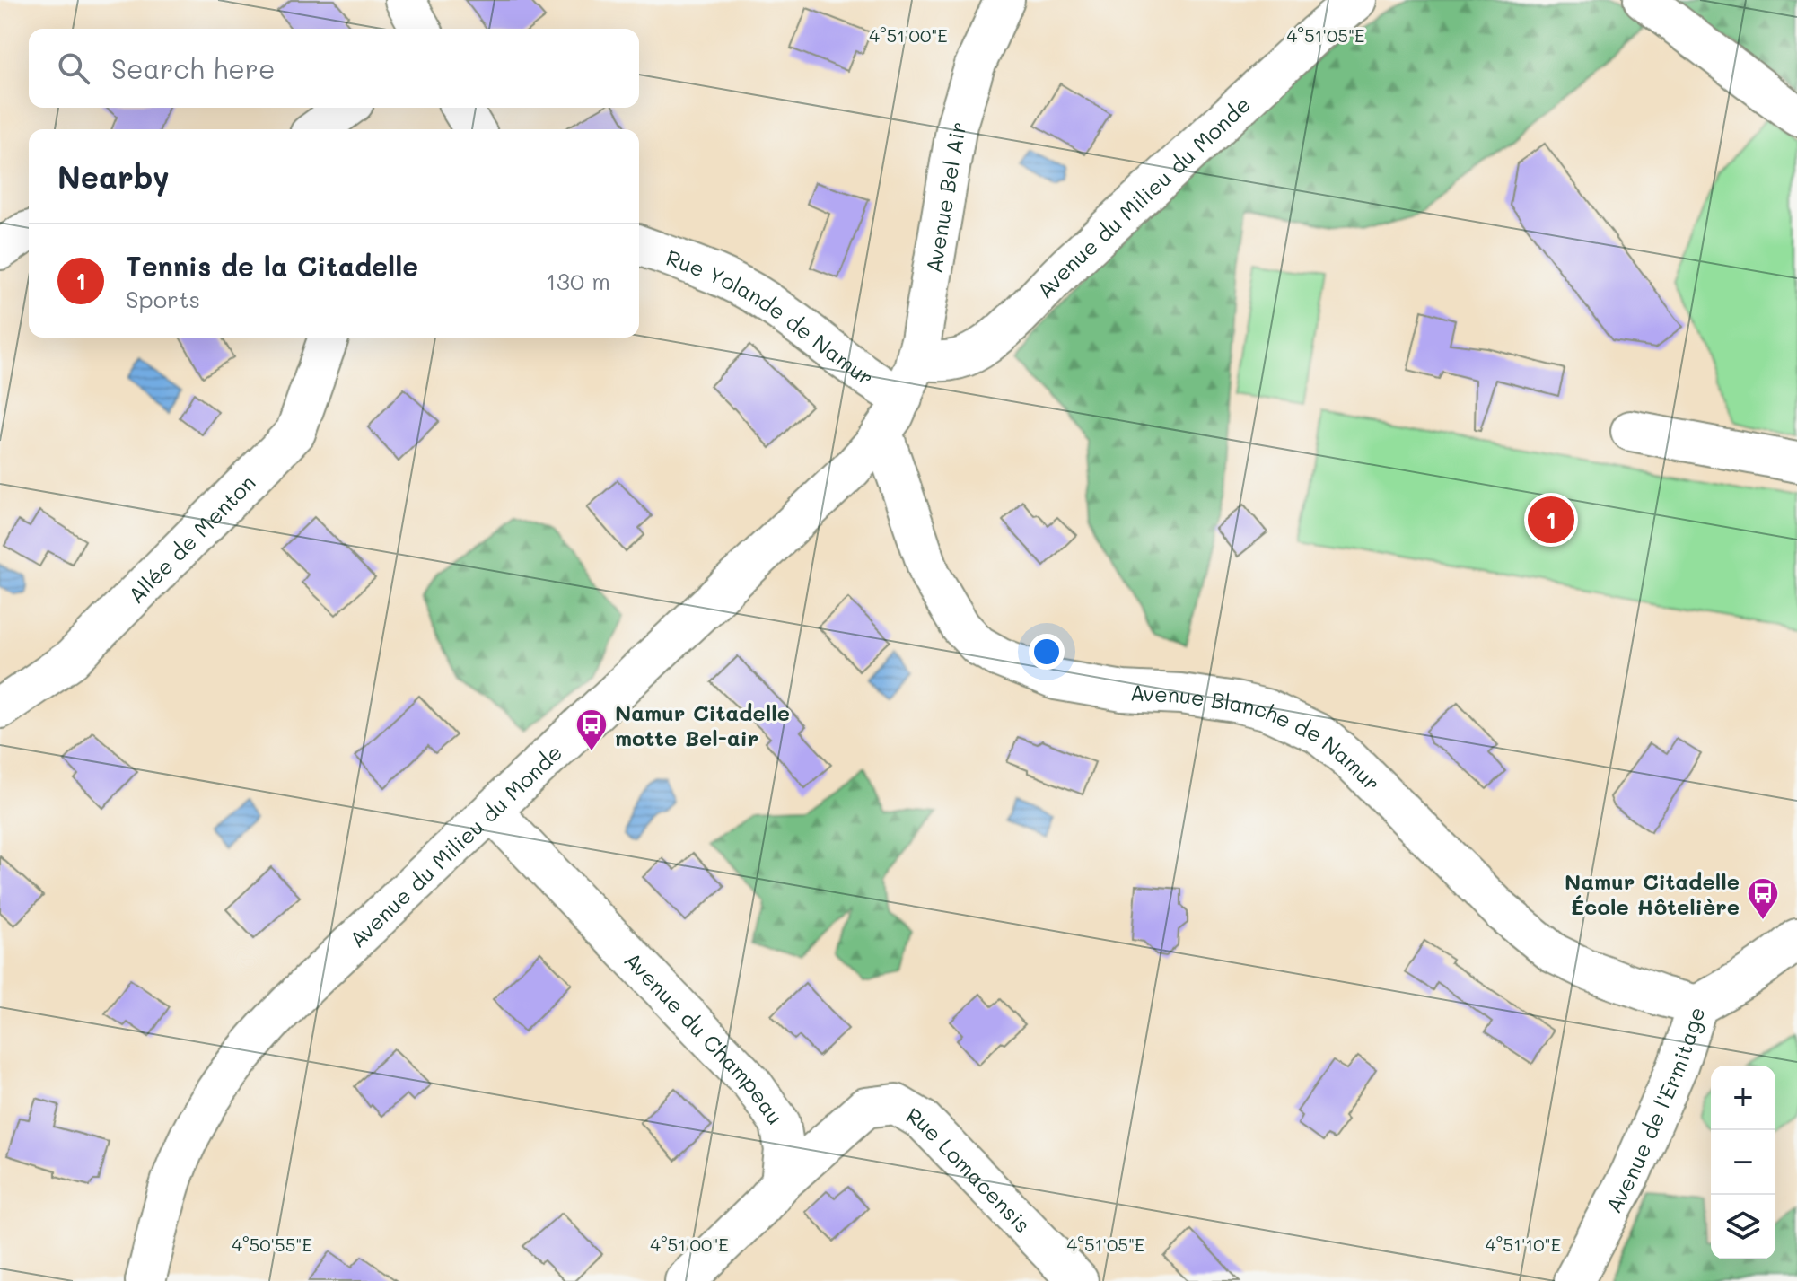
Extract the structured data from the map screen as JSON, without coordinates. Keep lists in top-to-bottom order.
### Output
{
  "streets": {
    "street": [
      "Avenue du Milieu du Monde",
      "Avenue Bel Air",
      "Rue Yolande de Namur",
      "Allée de Menton",
      "Avenue Blanche de Namur",
      "Avenue du Champeau",
      "Avenue de l'Ermitage",
      "Rue Lomacensis"
    ]
  },
  "crossings": [
    ["Avenue du Milieu du Monde", "Avenue Bel Air"],
    ["Avenue du Milieu du Monde", "Rue Yolande de Namur"],
    ["Avenue du Milieu du Monde", "Avenue Blanche de Namur"],
    ["Avenue du Milieu du Monde", "Avenue du Champeau"],
    ["Avenue Bel Air", "Rue Yolande de Namur"],
    ["Avenue Blanche de Namur", "Avenue de l'Ermitage"],
    ["Avenue du Champeau", "Rue Lomacensis"]
  ],
  "places": {
    "bus stop": ["Namur Citadelle motte Bel-air", "Namur Citadelle École Hôtelière"]
  },
  "page": {
    "search": "Search here",
    "heading": "Nearby",
    "list": [
      {
        "mark": "1",
        "name": "Tennis de la Citadelle",
        "note": "Sports",
        "value": "130 m"
      }
    ],
    "pins": "1",
    "map_buttons": ["+", "−"]
  },
  "coordinates": [
    "4°51'00\"E",
    "4°51'05\"E",
    "4°50'55\"E",
    "4°51'10\"E"
  ]
}
